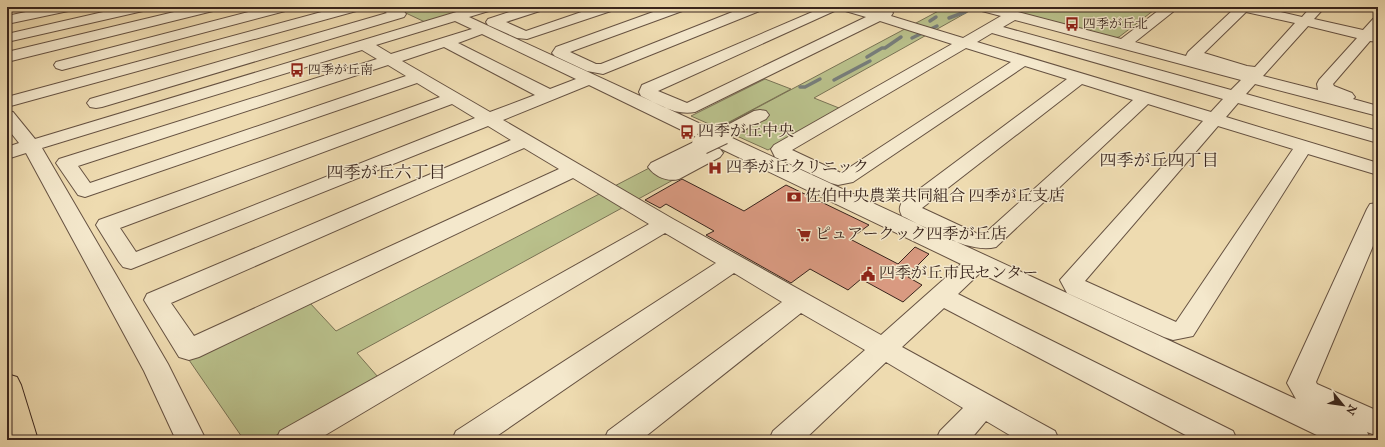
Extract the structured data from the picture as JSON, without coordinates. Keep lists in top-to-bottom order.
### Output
{
  "districts": ["四季が丘四丁目", "四季が丘六丁目"],
  "places": {
    "bus stop": ["四季が丘北", "四季が丘南", "四季が丘中央"],
    "hospital": ["四季が丘クリニック"],
    "bank": ["佐伯中央農業共同組合 四季が丘支店"],
    "supermarket": ["ピュアークック四季が丘店"],
    "public building": ["四季が丘市民センター"]
  },
  "north": "bottom right"
}
